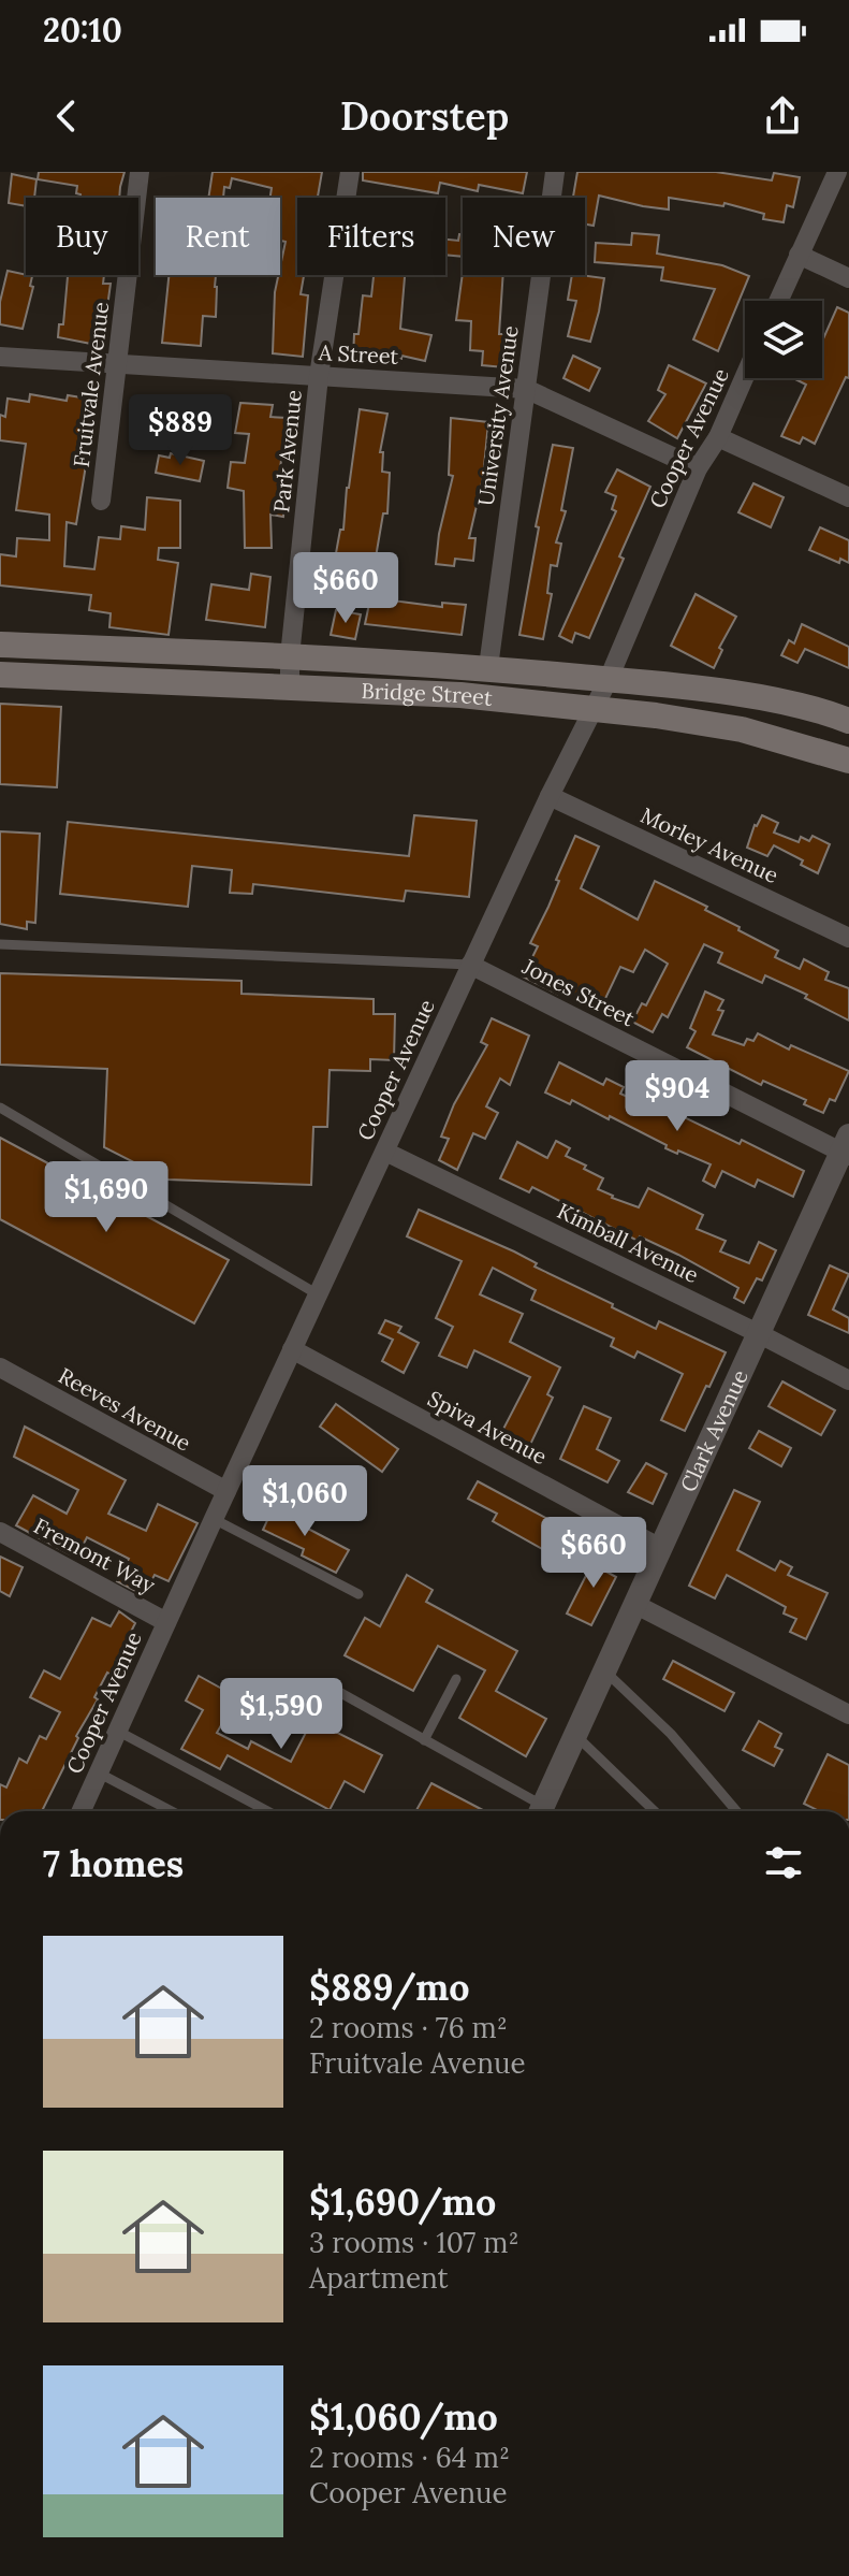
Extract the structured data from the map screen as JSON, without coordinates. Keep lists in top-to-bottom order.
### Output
{
  "streets": {
    "main road": ["Bridge Street"],
    "street": [
      "A Street",
      "Fruitvale Avenue",
      "University Avenue",
      "Cooper Avenue",
      "Park Avenue",
      "Morley Avenue",
      "Jones Street",
      "Kimball Avenue",
      "Reeves Avenue",
      "Spiva Avenue",
      "Clark Avenue",
      "Fremont Way"
    ]
  },
  "crossings": [
    ["A Street", "Fruitvale Avenue"],
    ["A Street", "University Avenue"],
    ["A Street", "Cooper Avenue"],
    ["A Street", "Park Avenue"],
    ["University Avenue", "Bridge Street"],
    ["Cooper Avenue", "Bridge Street"],
    ["Cooper Avenue", "Morley Avenue"],
    ["Cooper Avenue", "Jones Street"],
    ["Cooper Avenue", "Kimball Avenue"],
    ["Cooper Avenue", "Reeves Avenue"],
    ["Cooper Avenue", "Spiva Avenue"],
    ["Cooper Avenue", "Fremont Way"],
    ["Park Avenue", "Bridge Street"],
    ["Jones Street", "Clark Avenue"],
    ["Kimball Avenue", "Clark Avenue"],
    ["Spiva Avenue", "Clark Avenue"]
  ],
  "page": {
    "status": "20:10",
    "header": "Doorstep",
    "chip": [
      "Buy",
      "Rent",
      "Filters",
      "New"
    ],
    "price": [
      "$889",
      "$660",
      "$904",
      "$1,690",
      "$1,060",
      "$660",
      "$1,590"
    ],
    "heading": "7 homes",
    "list": [
      {
        "name": "$889/mo",
        "note": "2 rooms · 76 m² · Fruitvale Avenue"
      },
      {
        "name": "$1,690/mo",
        "note": "3 rooms · 107 m² · Apartment"
      },
      {
        "name": "$1,060/mo",
        "note": "2 rooms · 64 m² · Cooper Avenue"
      }
    ]
  }
}
